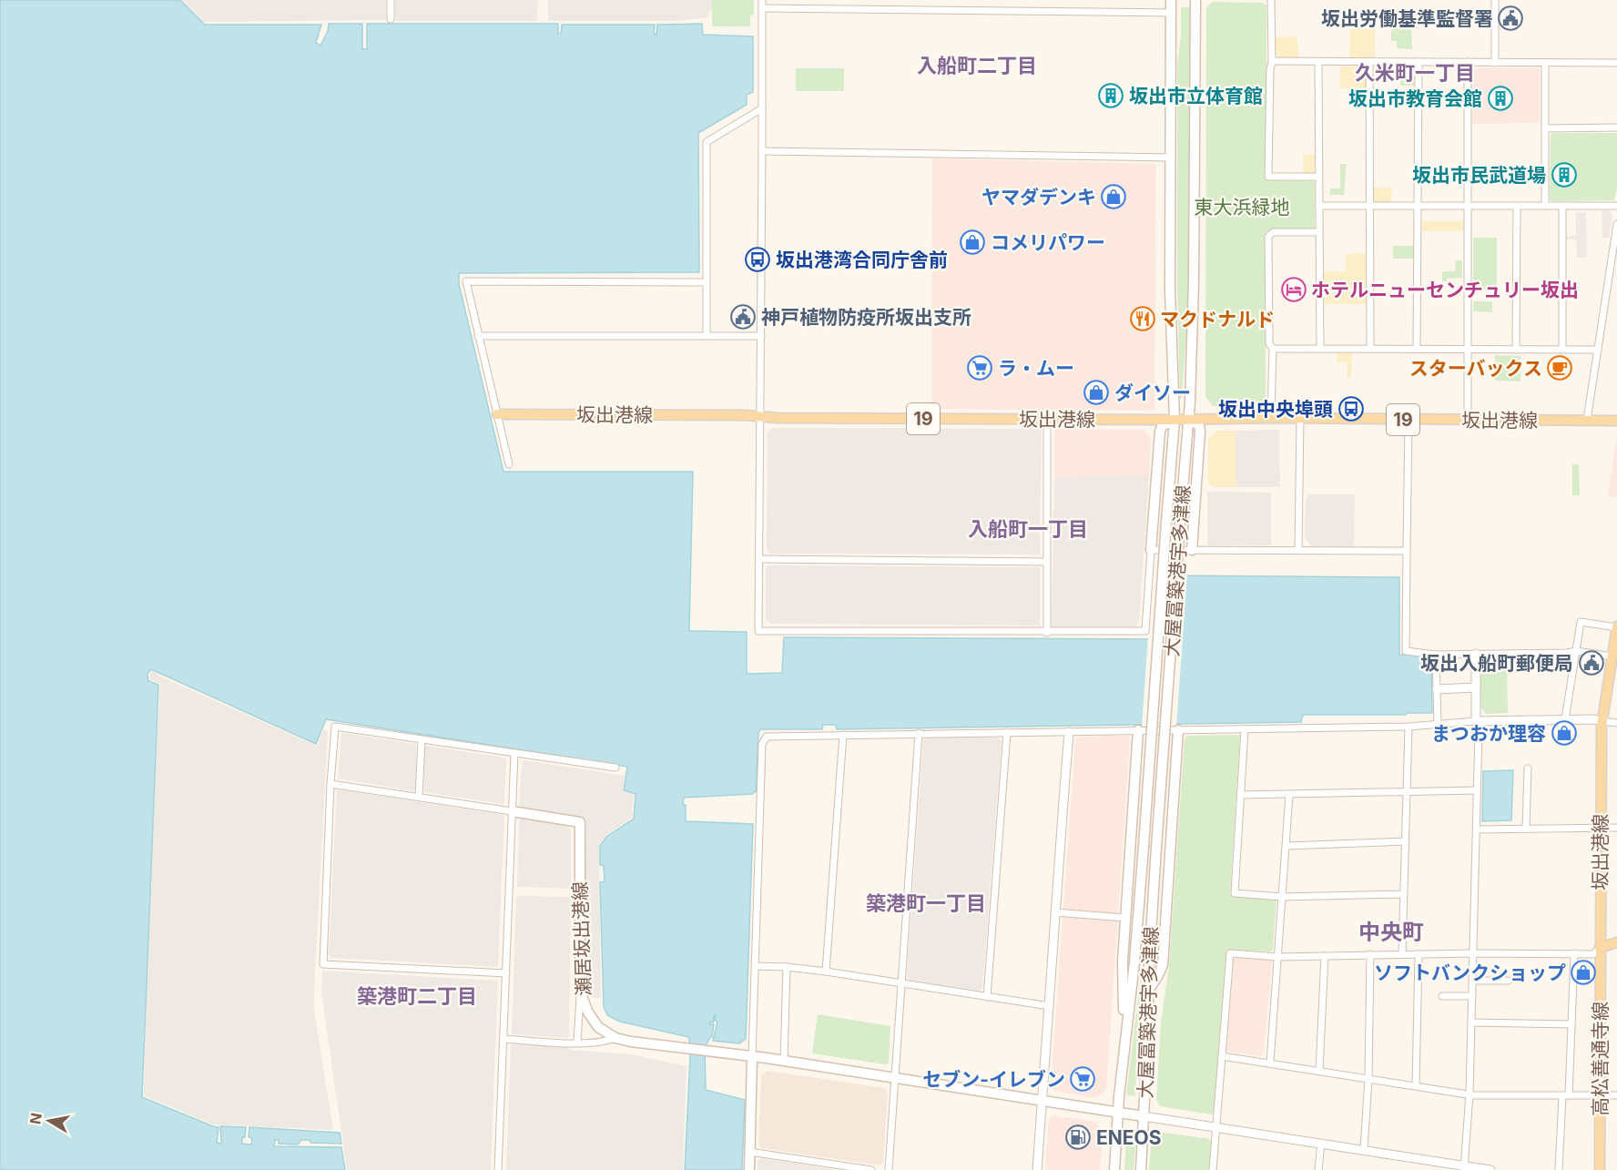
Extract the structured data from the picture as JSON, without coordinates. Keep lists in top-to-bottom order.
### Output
{
  "streets": {
    "main road": [
      "坂出港線",
      "19",
      "大屋冨築港宇多津線",
      "瀬居坂出港線",
      "高松善通寺線"
    ]
  },
  "crossings": [
    ["坂出港線", "大屋冨築港宇多津線"],
    ["坂出港線", "高松善通寺線"],
    ["大屋冨築港宇多津線", "瀬居坂出港線"]
  ],
  "districts": [
    "入船町二丁目",
    "久米町一丁目",
    "入船町一丁目",
    "築港町一丁目",
    "中央町",
    "築港町二丁目"
  ],
  "parks": ["東大浜緑地"],
  "places": {
    "public building": ["坂出労働基準監督署", "神戸植物防疫所坂出支所", "坂出入船町郵便局"],
    "building": ["坂出市立体育館", "坂出市教育会館", "坂出市民武道場"],
    "shop": [
      "ヤマダデンキ",
      "コメリパワー",
      "ダイソー",
      "まつおか理容",
      "ソフトバンクショップ"
    ],
    "bus stop": ["坂出港湾合同庁舎前", "坂出中央埠頭"],
    "hotel": ["ホテルニューセンチュリー坂出"],
    "restaurant": ["マクドナルド"],
    "supermarket": ["ラ・ムー", "セブン-イレブン"],
    "cafe": ["スターバックス"],
    "fuel station": ["ENEOS"]
  },
  "north": "left"
}
